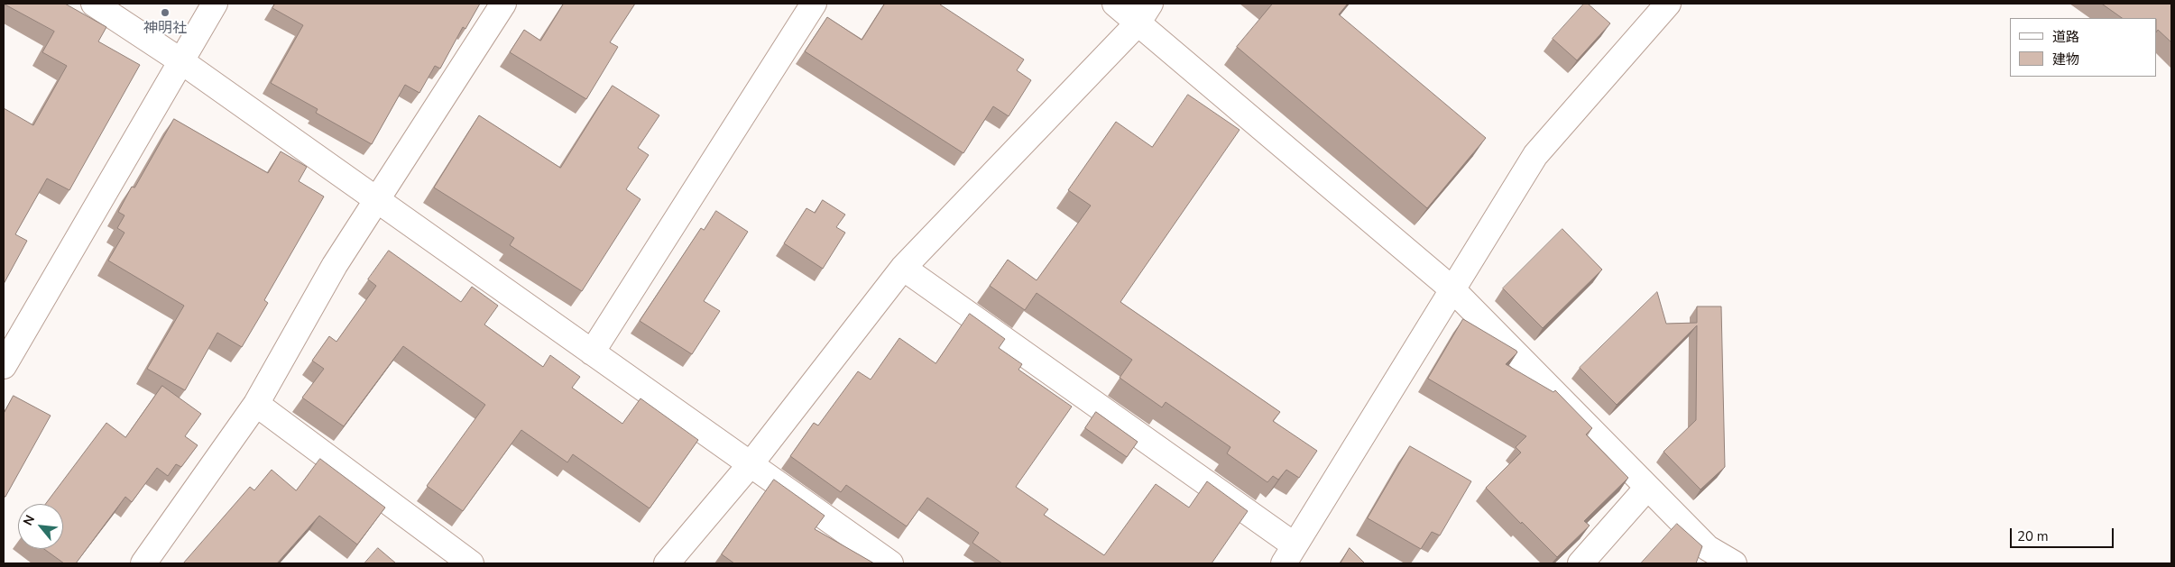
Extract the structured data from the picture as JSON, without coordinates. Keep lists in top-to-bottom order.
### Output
{
  "places": ["神明社"],
  "legend": ["道路", "建物"],
  "scale_bar": "20 m",
  "north": "top left"
}
